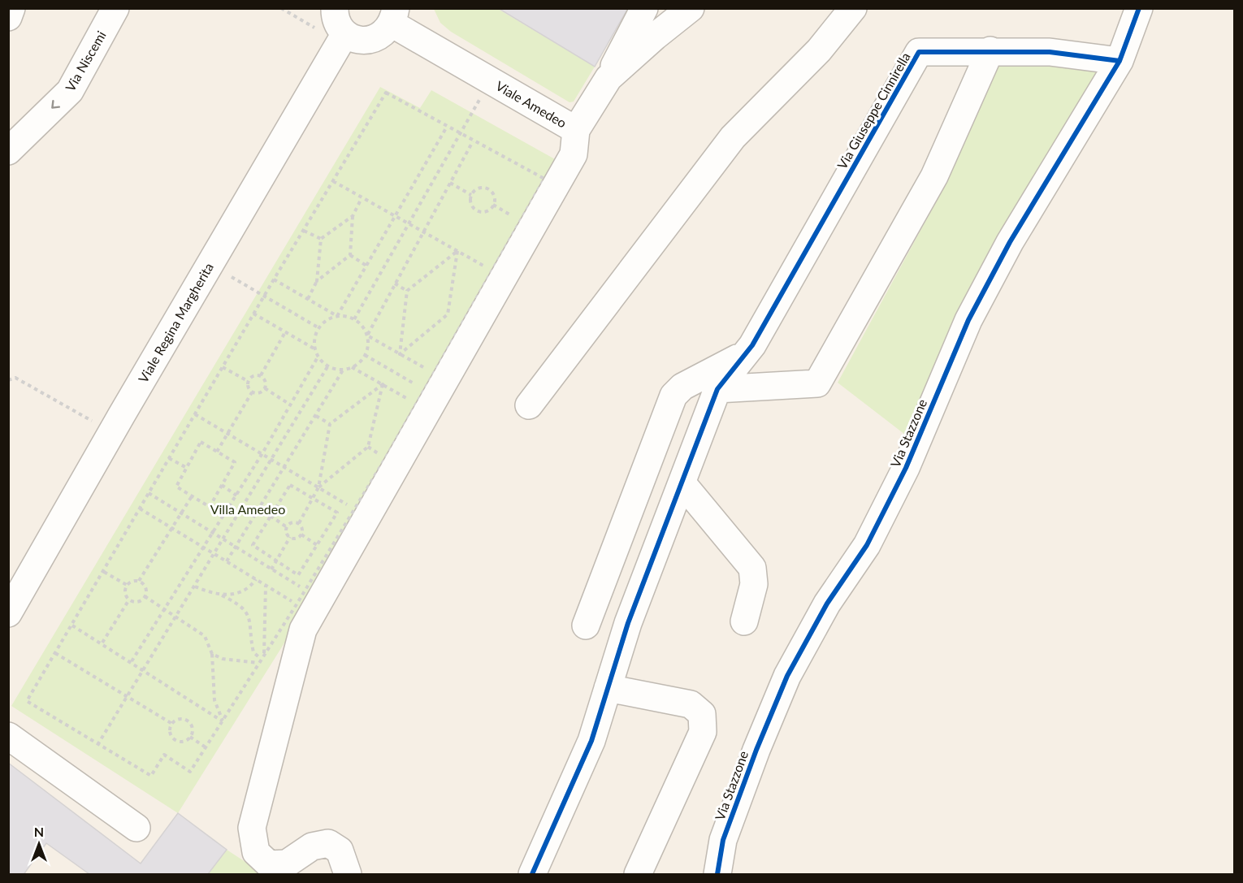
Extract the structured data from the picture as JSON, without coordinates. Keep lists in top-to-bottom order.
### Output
{
  "streets": {
    "street": [
      "Via Niscemi",
      "Viale Amedeo",
      "Via Giuseppe Cinnirella",
      "Viale Regina Margherita",
      "Via Stazzone"
    ]
  },
  "crossings": [
    ["Via Giuseppe Cinnirella", "Via Stazzone"]
  ],
  "one_way": ["Via Niscemi"],
  "parks": ["Villa Amedeo"],
  "north": "top"
}
